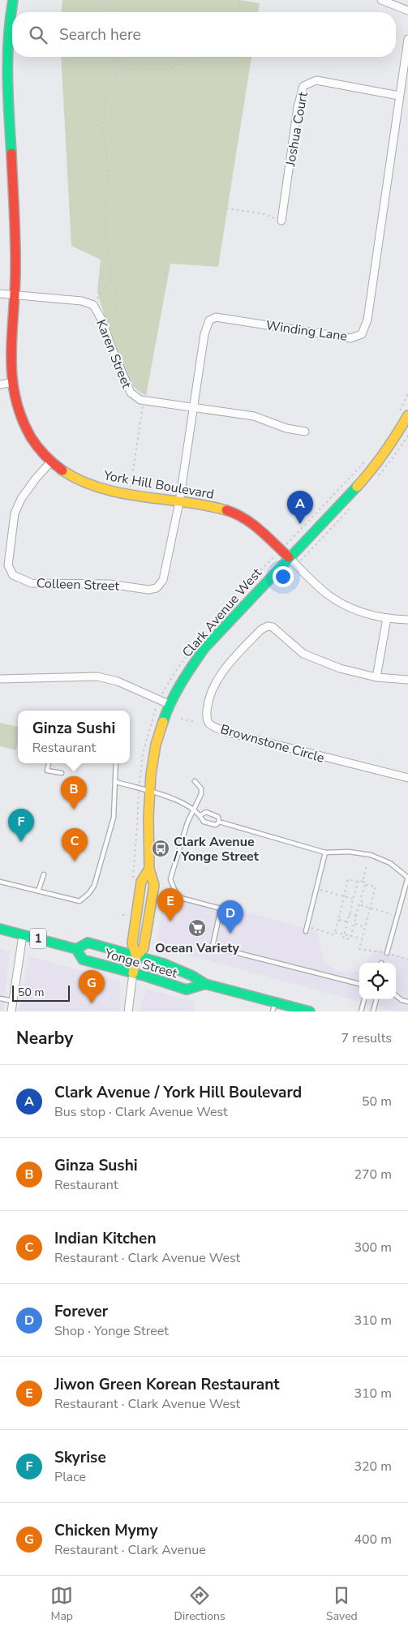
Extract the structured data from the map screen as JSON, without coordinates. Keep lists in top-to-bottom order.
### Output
{
  "streets": {
    "street": [
      "Joshua Court",
      "Winding Lane",
      "Karen Street",
      "York Hill Boulevard",
      "Colleen Street",
      "Clark Avenue West",
      "Brownstone Circle",
      "1",
      "Yonge Street"
    ]
  },
  "crossings": [
    ["Joshua Court", "Winding Lane"],
    ["Winding Lane", "Karen Street"],
    ["Winding Lane", "York Hill Boulevard"],
    ["Winding Lane", "Colleen Street"],
    ["Karen Street", "York Hill Boulevard"],
    ["York Hill Boulevard", "Colleen Street"],
    ["York Hill Boulevard", "Clark Avenue West"],
    ["Clark Avenue West", "Yonge Street"]
  ],
  "places": {
    "bus stop": ["Clark Avenue / Yonge Street"],
    "supermarket": ["Ocean Variety"]
  },
  "scale_bar": "50 m",
  "page": {
    "search": "Search here",
    "pins": [
      "A",
      "B",
      "F",
      "C",
      "E",
      "D",
      "G"
    ],
    "popup": ["Ginza Sushi", "Restaurant"],
    "scale": "50 m",
    "heading": ["Nearby", "7 results"],
    "list": [
      {
        "mark": "A",
        "name": "Clark Avenue / York Hill Boulevard",
        "note": "Bus stop · Clark Avenue West",
        "value": "50 m"
      },
      {
        "mark": "B",
        "name": "Ginza Sushi",
        "note": "Restaurant",
        "value": "270 m"
      },
      {
        "mark": "C",
        "name": "Indian Kitchen",
        "note": "Restaurant · Clark Avenue West",
        "value": "300 m"
      },
      {
        "mark": "D",
        "name": "Forever",
        "note": "Shop · Yonge Street",
        "value": "310 m"
      },
      {
        "mark": "E",
        "name": "Jiwon Green Korean Restaurant",
        "note": "Restaurant · Clark Avenue West",
        "value": "310 m"
      },
      {
        "mark": "F",
        "name": "Skyrise",
        "note": "Place",
        "value": "320 m"
      },
      {
        "mark": "G",
        "name": "Chicken Mymy",
        "note": "Restaurant · Clark Avenue",
        "value": "400 m"
      }
    ],
    "nav": ["Map", "Directions", "Saved"]
  }
}
